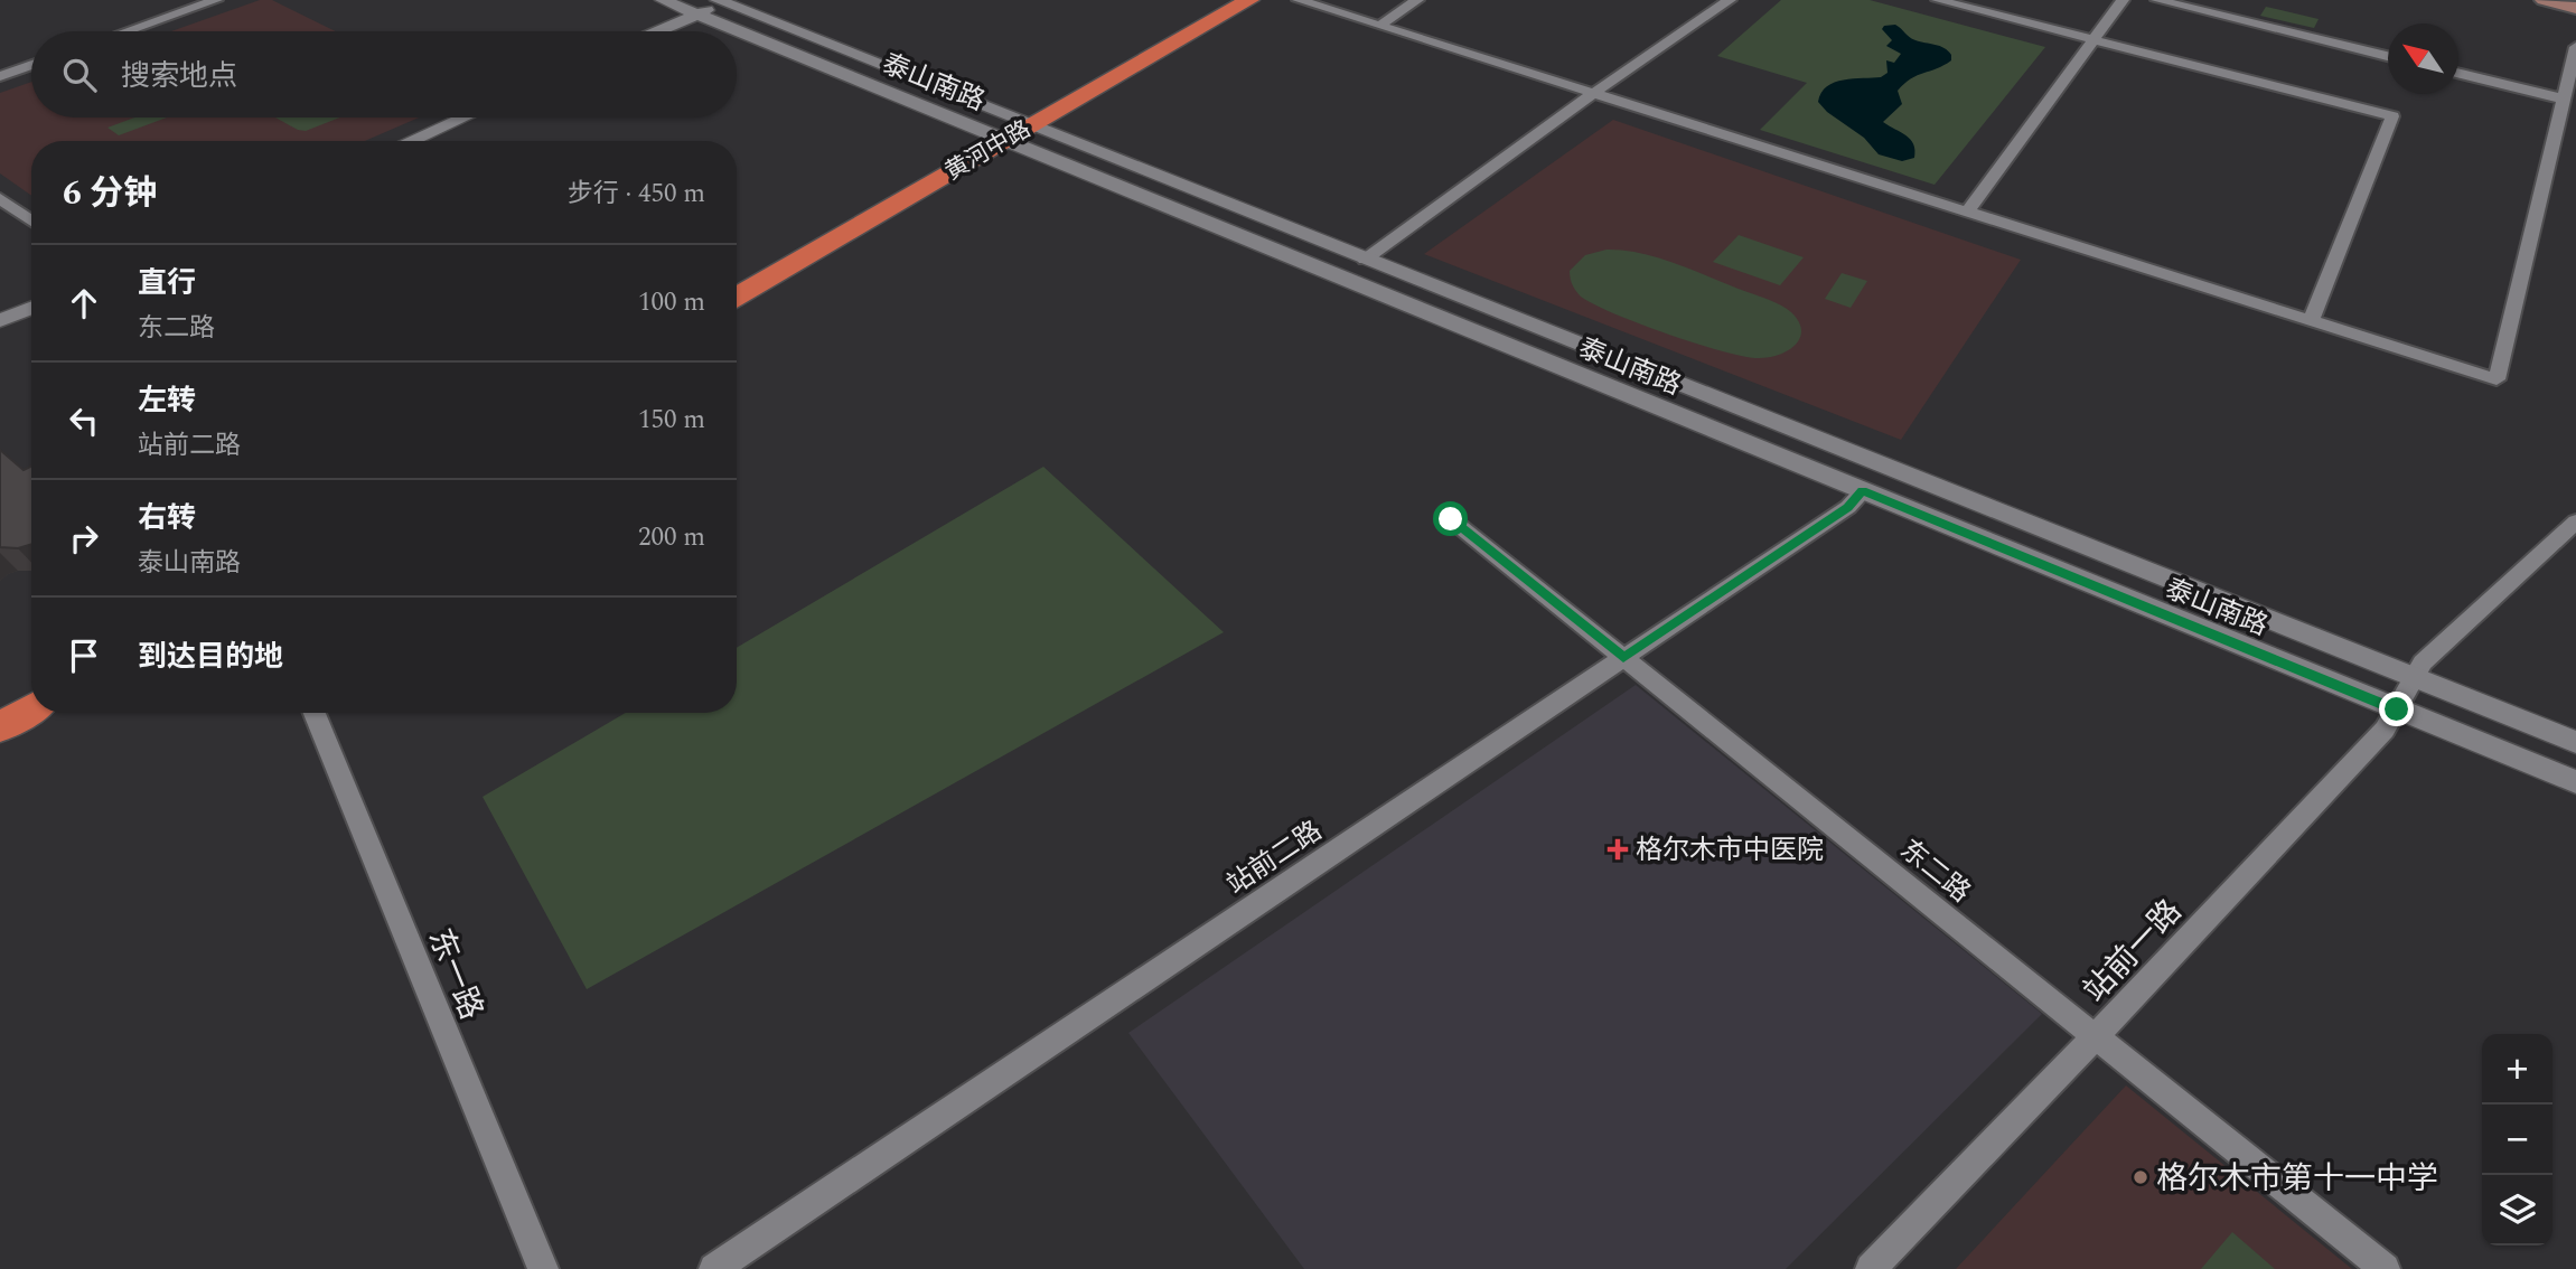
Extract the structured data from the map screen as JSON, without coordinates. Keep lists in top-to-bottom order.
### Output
{
  "streets": {
    "highway": ["黄河中路"],
    "street": [
      "泰山南路",
      "站前二路",
      "东二路",
      "站前一路",
      "东一路"
    ]
  },
  "crossings": [
    ["泰山南路", "黄河中路"],
    ["泰山南路", "站前二路"],
    ["泰山南路", "站前一路"],
    ["站前二路", "东二路"],
    ["东二路", "站前一路"]
  ],
  "places": {
    "health": ["格尔木市中医院"],
    "other": ["格尔木市第十一中学"]
  },
  "north": "top left",
  "page": {
    "search": "搜索地点",
    "heading": ["6 分钟", "步行 · 450 m"],
    "list": [
      ["直行", "东二路", "100 m"],
      ["左转", "站前二路", "150 m"],
      ["右转", "泰山南路", "200 m"],
      "到达目的地"
    ],
    "map_buttons": ["+", "−"]
  }
}
